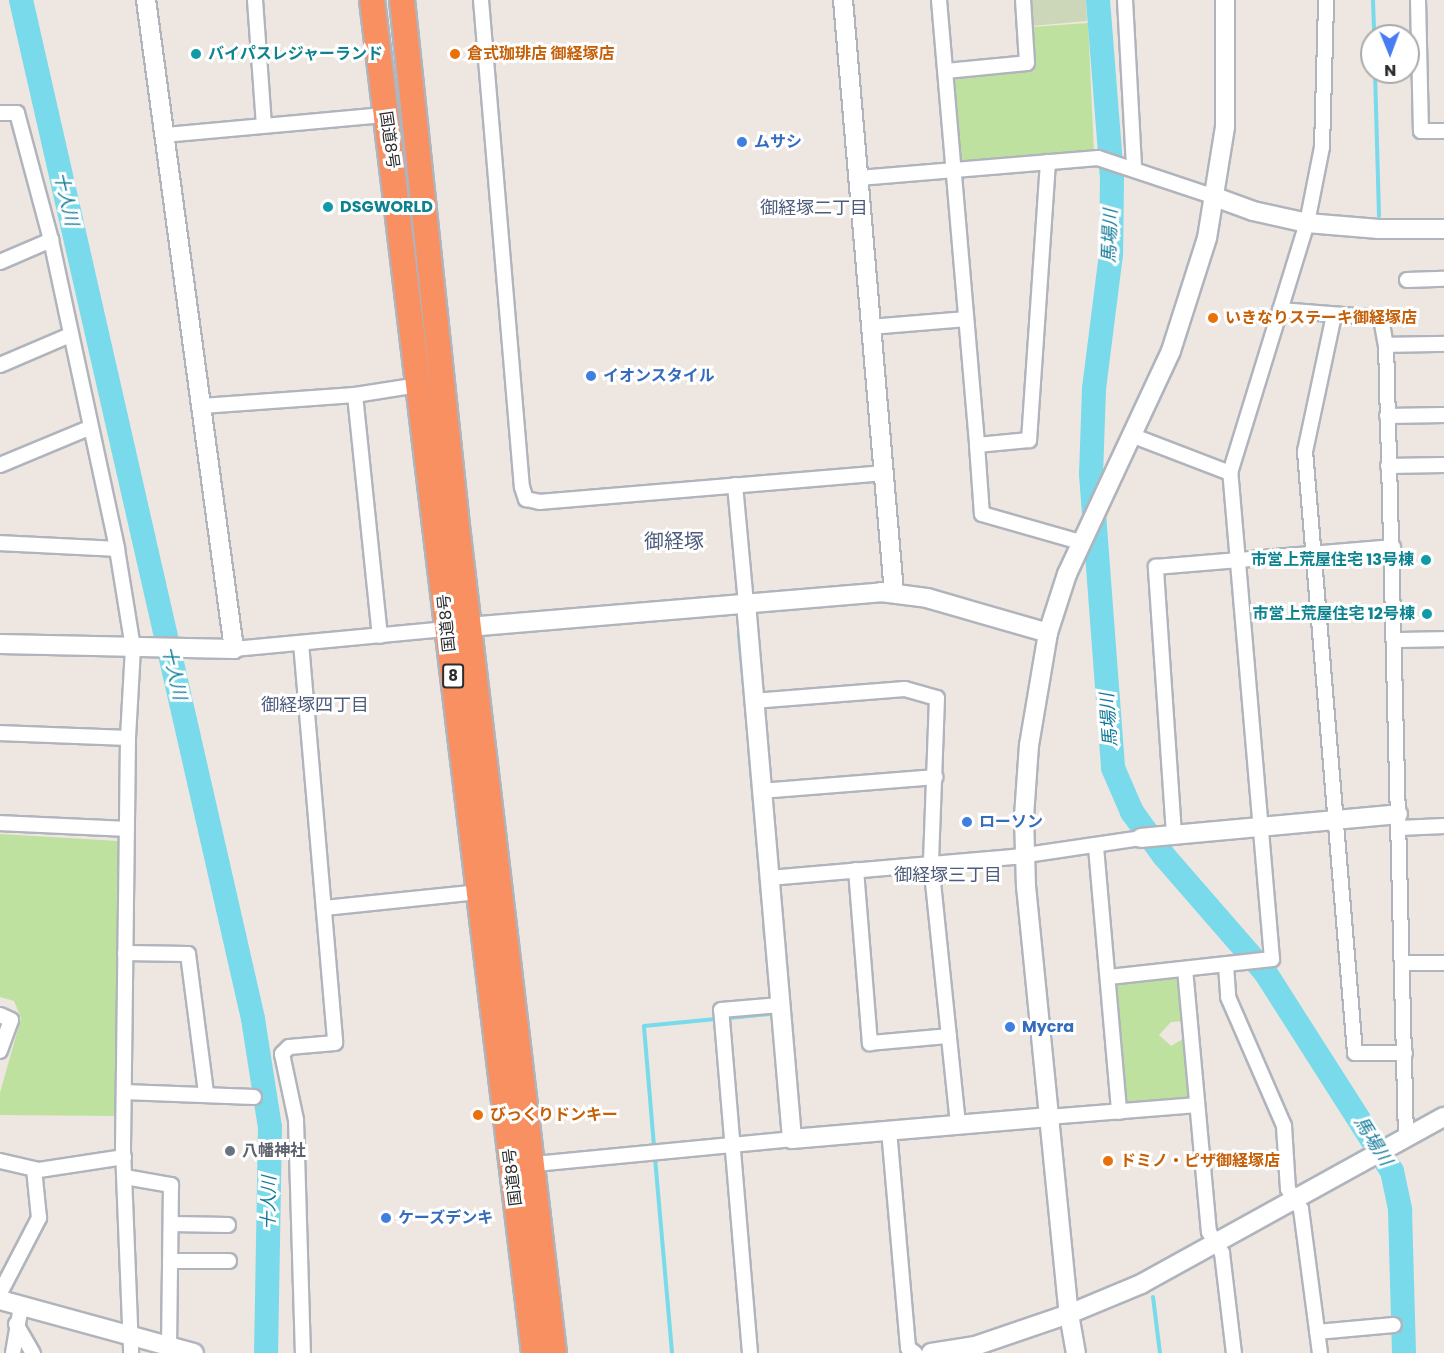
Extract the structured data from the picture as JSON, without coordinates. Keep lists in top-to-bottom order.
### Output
{
  "streets": {
    "highway": ["国道8号", "8"]
  },
  "districts": [
    "御経塚二丁目",
    "御経塚",
    "御経塚四丁目",
    "御経塚三丁目"
  ],
  "water": ["十人川", "馬場川"],
  "places": [
    "バイパスレジャーランド",
    "倉式珈琲店 御経塚店",
    "ムサシ",
    "DSGWORLD",
    "いきなりステーキ御経塚店",
    "イオンスタイル",
    "市営上荒屋住宅 13号棟",
    "市営上荒屋住宅 12号棟",
    "ローソン",
    "Mycra",
    "びっくりドンキー",
    "八幡神社",
    "ドミノ・ピザ御経塚店",
    "ケーズデンキ"
  ],
  "north": "bottom"
}
